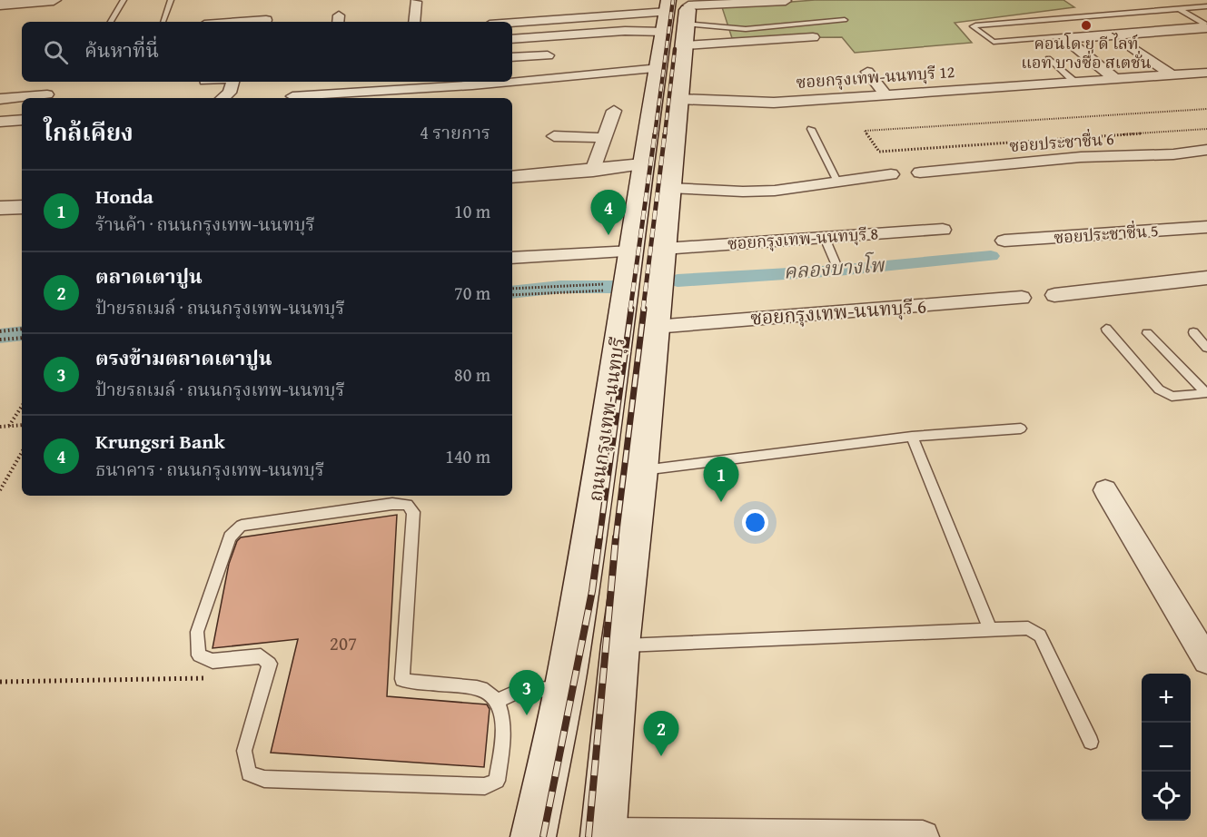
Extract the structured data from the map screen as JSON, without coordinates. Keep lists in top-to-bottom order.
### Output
{
  "streets": {
    "main road": ["ถนนกรุงเทพ-นนทบุรี"],
    "street": [
      "ซอยกรุงเทพ-นนทบุรี 12",
      "ซอยประชาชื่น 6",
      "ซอยประชาชื่น 5",
      "ซอยกรุงเทพ-นนทบุรี 8",
      "ซอยกรุงเทพ-นนทบุรี 6"
    ]
  },
  "crossings": [
    ["ซอยกรุงเทพ-นนทบุรี 12", "ถนนกรุงเทพ-นนทบุรี"],
    ["ซอยกรุงเทพ-นนทบุรี 8", "ถนนกรุงเทพ-นนทบุรี"],
    ["ซอยกรุงเทพ-นนทบุรี 6", "ถนนกรุงเทพ-นนทบุรี"]
  ],
  "water": ["คลองบางโพ"],
  "places": ["คอนโด ยู ดี ไลท์ แอท บางซื่อ สเตชั่น"],
  "house_numbers": ["207"],
  "page": {
    "search": "ค้นหาที่นี่",
    "heading": ["ใกล้เคียง", "4 รายการ"],
    "list": [
      {
        "mark": "1",
        "name": "Honda",
        "note": "ร้านค้า · ถนนกรุงเทพ-นนทบุรี",
        "value": "10 m"
      },
      {
        "mark": "2",
        "name": "ตลาดเตาปูน",
        "note": "ป้ายรถเมล์ · ถนนกรุงเทพ-นนทบุรี",
        "value": "70 m"
      },
      {
        "mark": "3",
        "name": "ตรงข้ามตลาดเตาปูน",
        "note": "ป้ายรถเมล์ · ถนนกรุงเทพ-นนทบุรี",
        "value": "80 m"
      },
      {
        "mark": "4",
        "name": "Krungsri Bank",
        "note": "ธนาคาร · ถนนกรุงเทพ-นนทบุรี",
        "value": "140 m"
      }
    ],
    "pins": [
      "4",
      "1",
      "3",
      "2"
    ],
    "map_buttons": ["+", "−"]
  }
}
